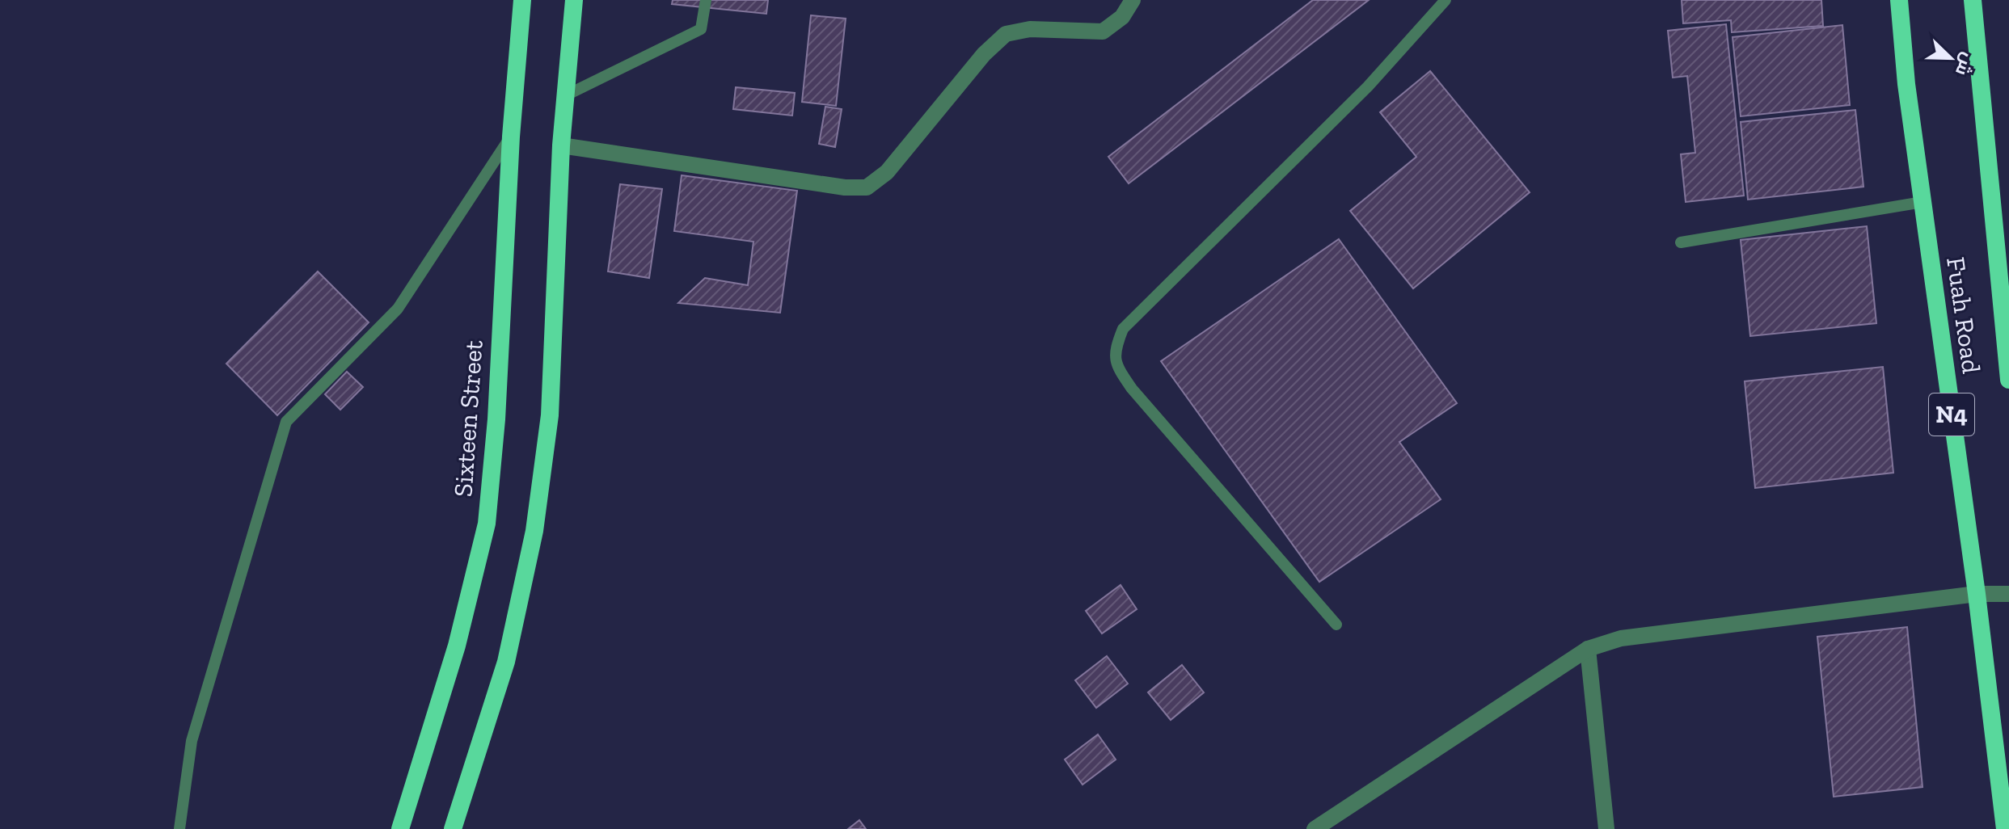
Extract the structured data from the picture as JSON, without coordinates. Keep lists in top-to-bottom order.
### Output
{
  "streets": {
    "highway": ["Fuah Road", "N4", "Sixteen Street"]
  },
  "north": "bottom right"
}
